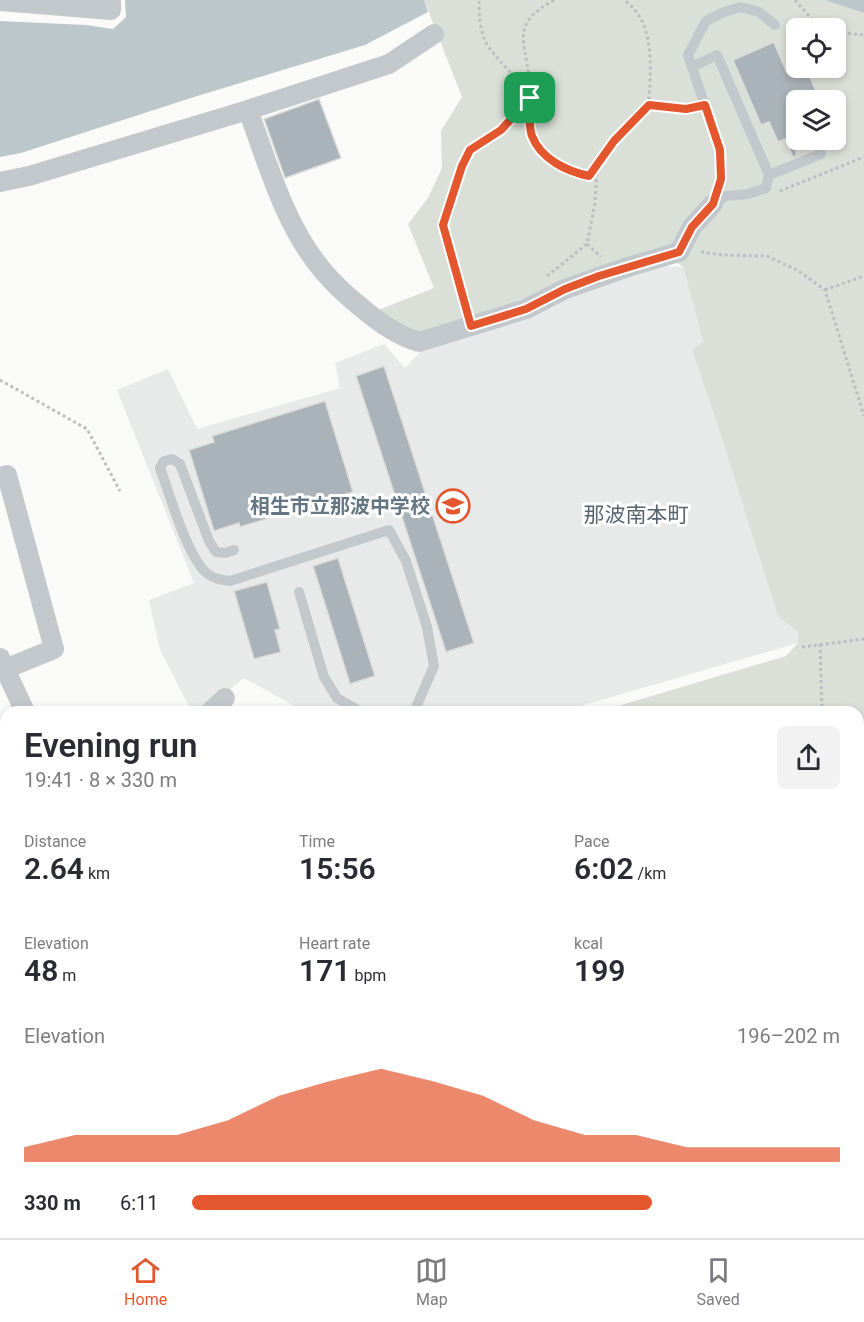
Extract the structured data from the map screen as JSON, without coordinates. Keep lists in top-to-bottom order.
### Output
{
  "districts": ["那波南本町"],
  "places": {
    "school or university": ["相生市立那波中学校"]
  },
  "page": {
    "heading": ["Evening run", "19:41 · 8 × 330 m"],
    "stats": [
      ["Distance", "2.64 km"],
      ["Time", "15:56"],
      ["Pace", "6:02 /km"],
      ["Elevation", "48 m"],
      ["Heart rate", "171 bpm"],
      ["kcal", "199"]
    ],
    "chart": ["Elevation", "196–202 m"],
    "list": [
      {
        "name": "330 m",
        "note": "6:11"
      }
    ],
    "tabs": ["Home", "Map", "Saved"]
  }
}
